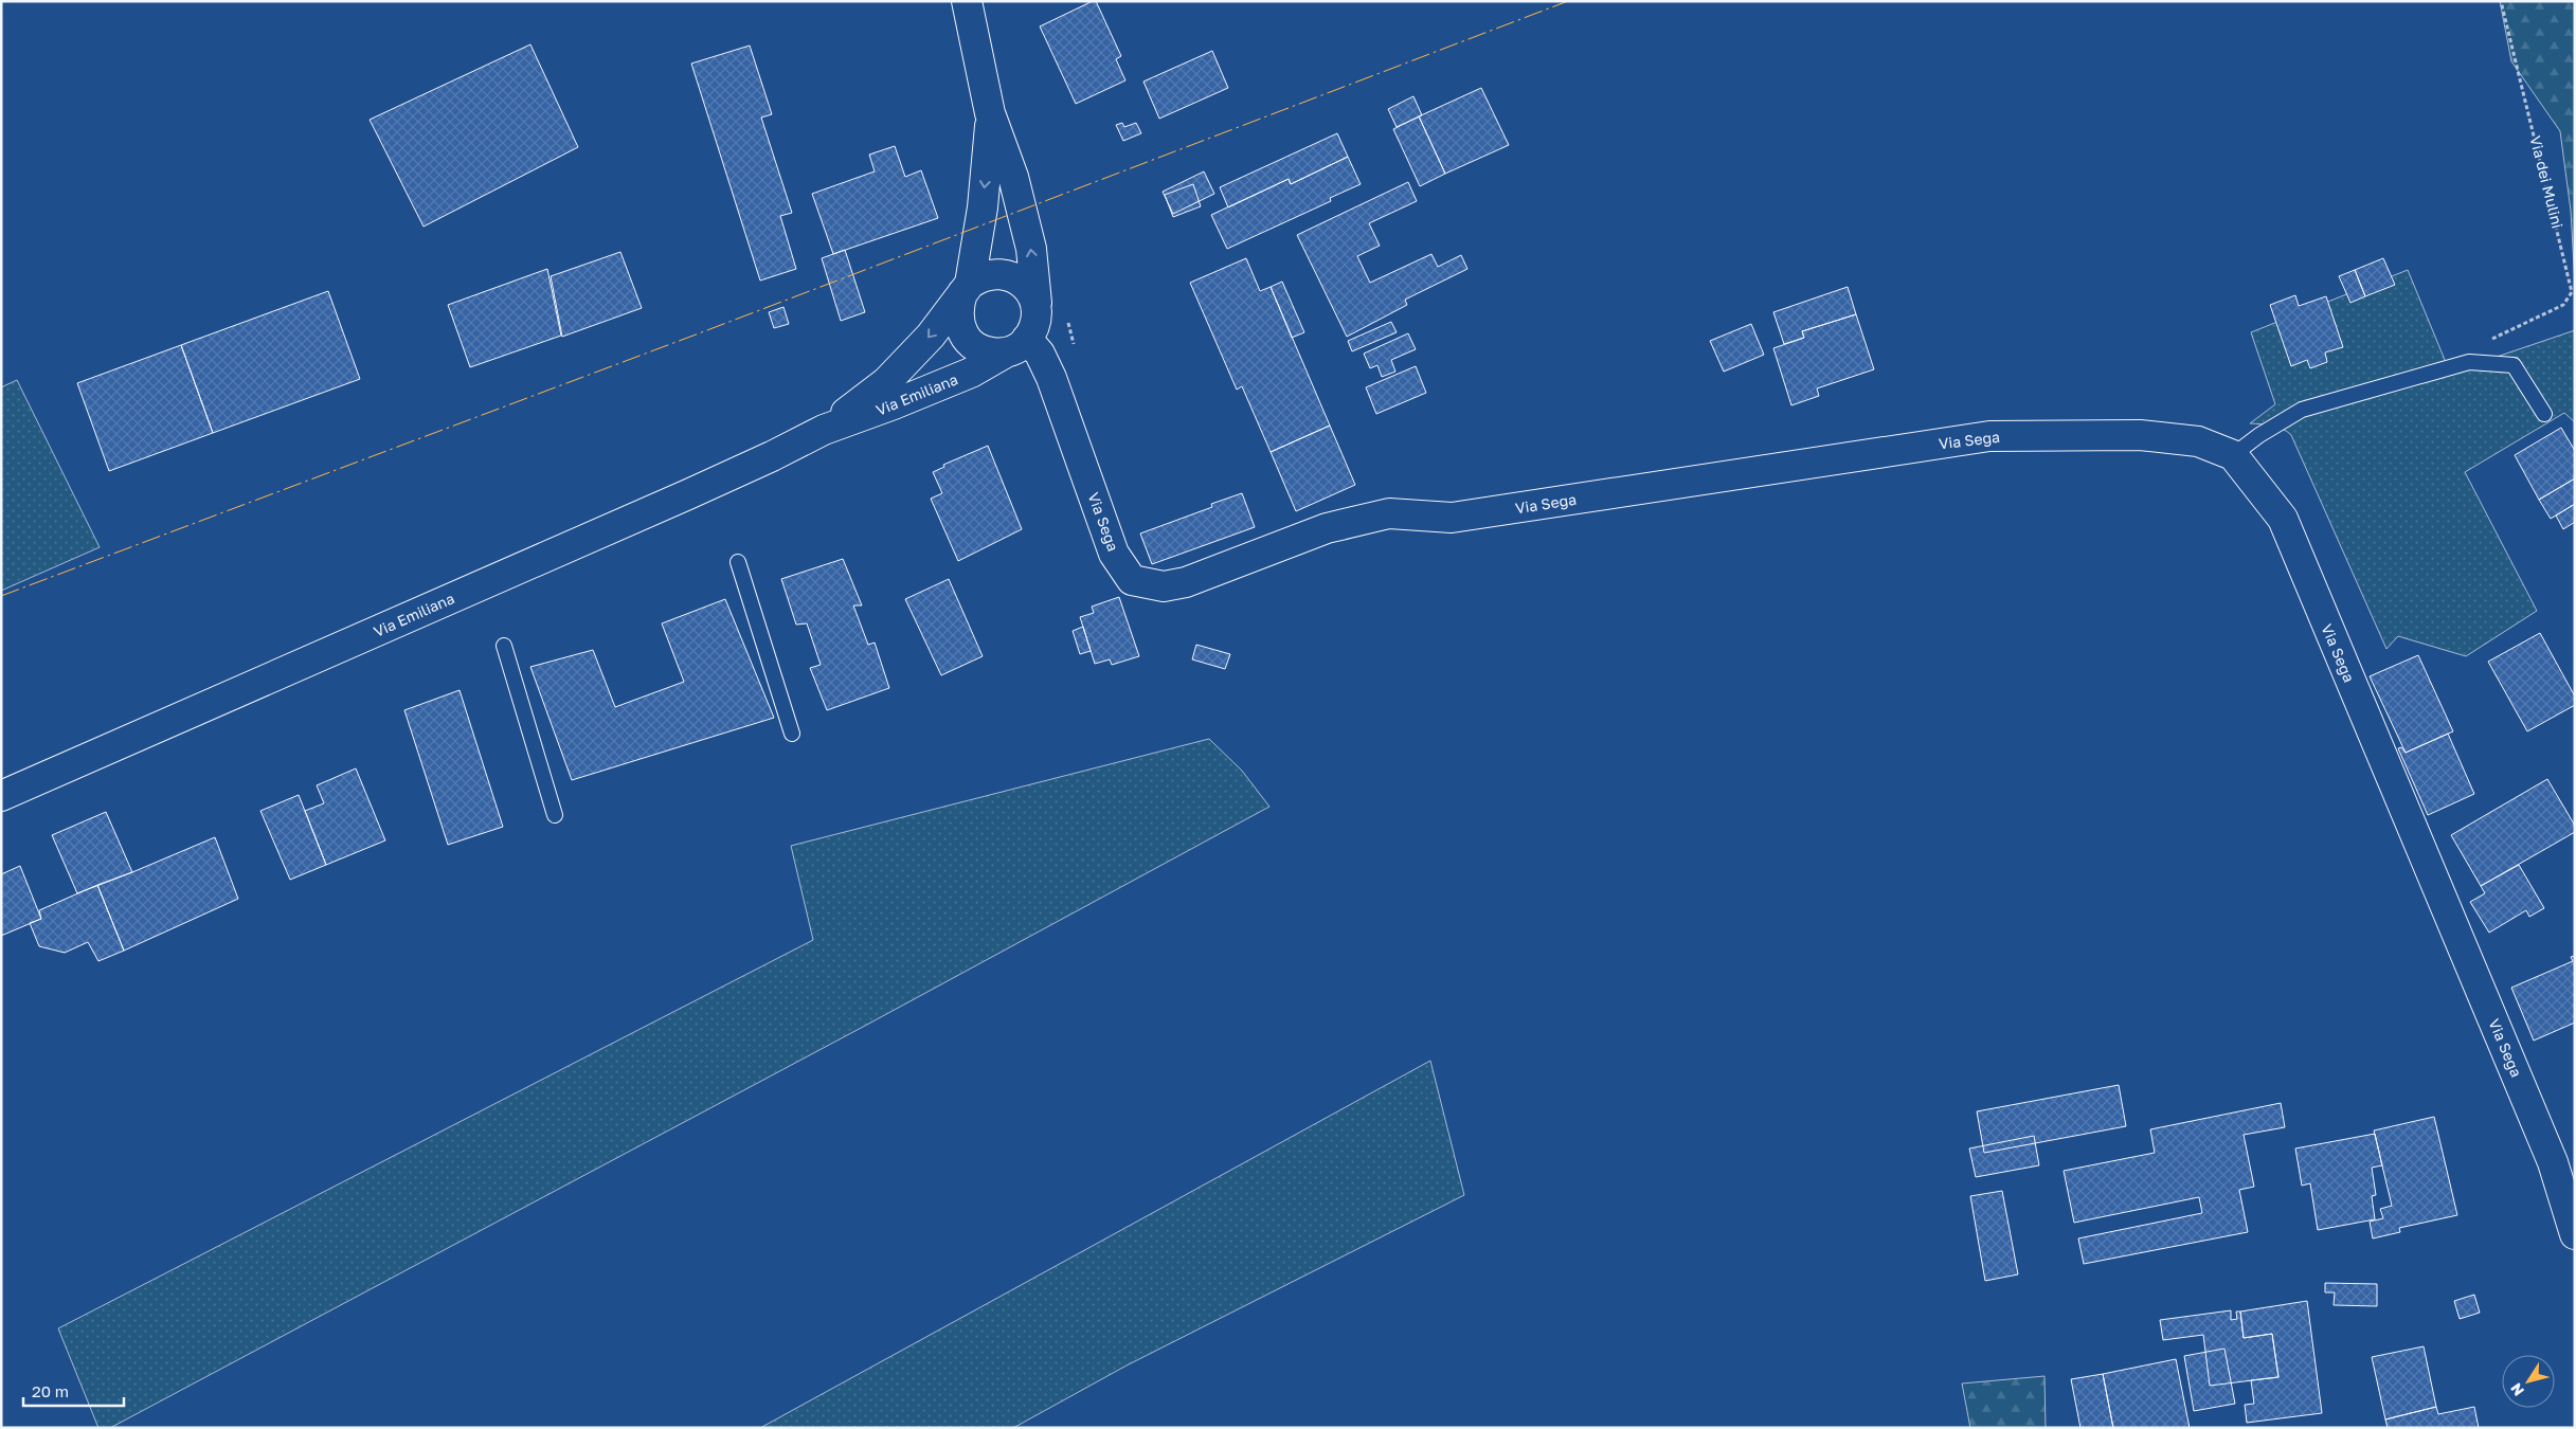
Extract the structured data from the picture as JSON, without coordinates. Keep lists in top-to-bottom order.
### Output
{
  "streets": {
    "street": ["Via Emiliana", "Via Sega"],
    "path": ["Via dei Mulini"]
  },
  "crossings": [
    ["Via Emiliana", "Via Sega"]
  ],
  "scale_bar": "20 m",
  "north": "bottom left"
}
